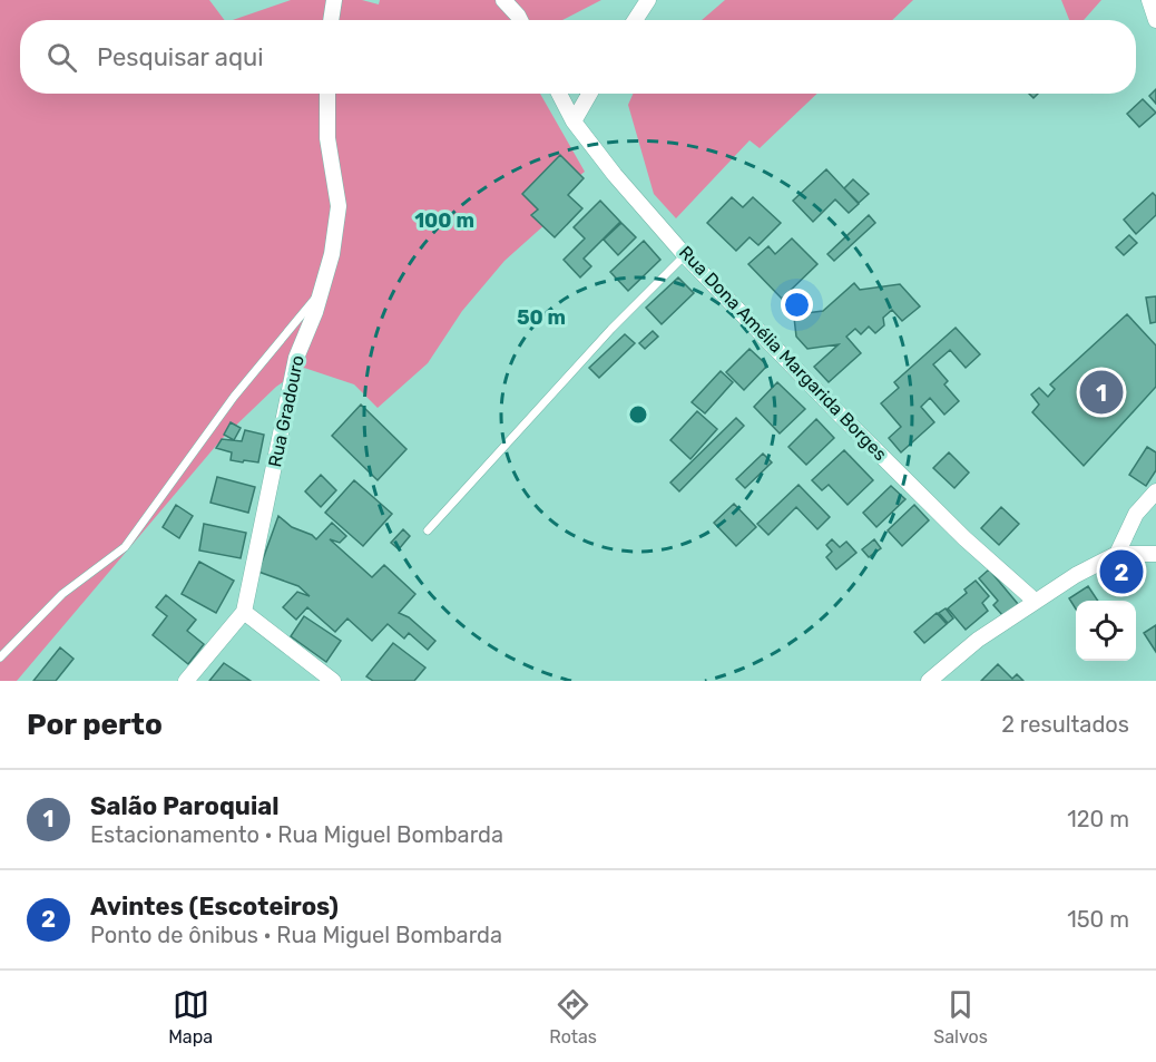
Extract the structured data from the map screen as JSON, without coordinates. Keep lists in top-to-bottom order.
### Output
{
  "streets": {
    "street": ["Rua Dona Amélia Margarida Borges", "Rua Gradouro"]
  },
  "page": {
    "search": "Pesquisar aqui",
    "pins": ["1", "2"],
    "heading": ["Por perto", "2 resultados"],
    "list": [
      {
        "mark": "1",
        "name": "Salão Paroquial",
        "note": "Estacionamento · Rua Miguel Bombarda",
        "value": "120 m"
      },
      {
        "mark": "2",
        "name": "Avintes (Escoteiros)",
        "note": "Ponto de ônibus · Rua Miguel Bombarda",
        "value": "150 m"
      }
    ],
    "nav": ["Mapa", "Rotas", "Salvos"]
  },
  "rings": ["100 m", "50 m"]
}
